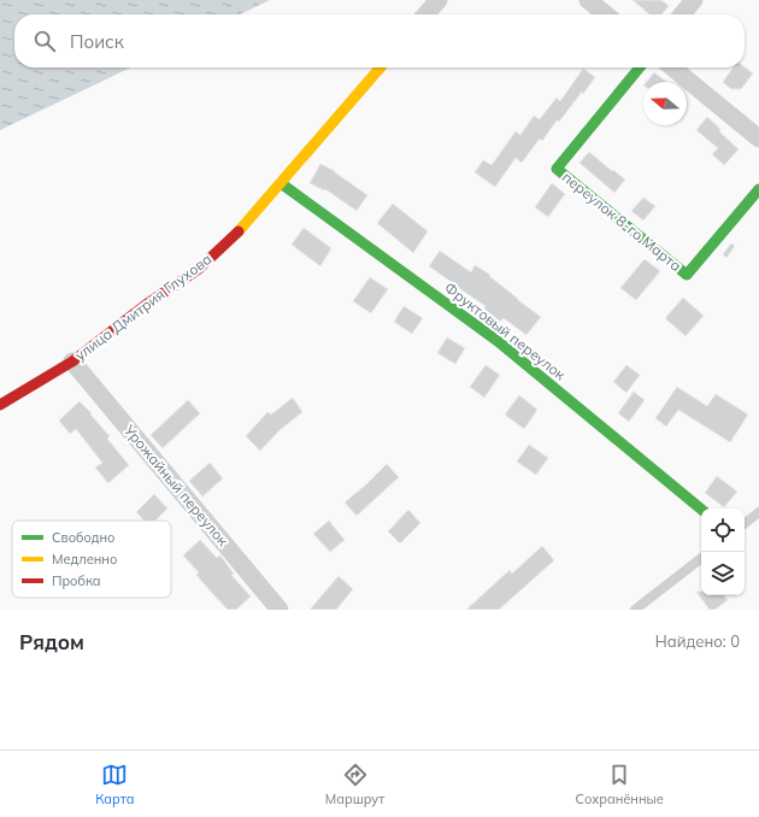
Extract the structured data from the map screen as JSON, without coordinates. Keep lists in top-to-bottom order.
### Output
{
  "streets": {
    "street": [
      "переулок 8-го Марта",
      "улица Дмитрия Глухова",
      "Фруктовый переулок",
      "Урожайный переулок"
    ]
  },
  "crossings": [
    ["улица Дмитрия Глухова", "Фруктовый переулок"],
    ["улица Дмитрия Глухова", "Урожайный переулок"]
  ],
  "legend": ["Свободно", "Медленно", "Пробка"],
  "north": "left",
  "page": {
    "search": "Поиск",
    "heading": ["Рядом", "Найдено: 0"],
    "nav": ["Карта", "Маршрут", "Сохранённые"]
  }
}
